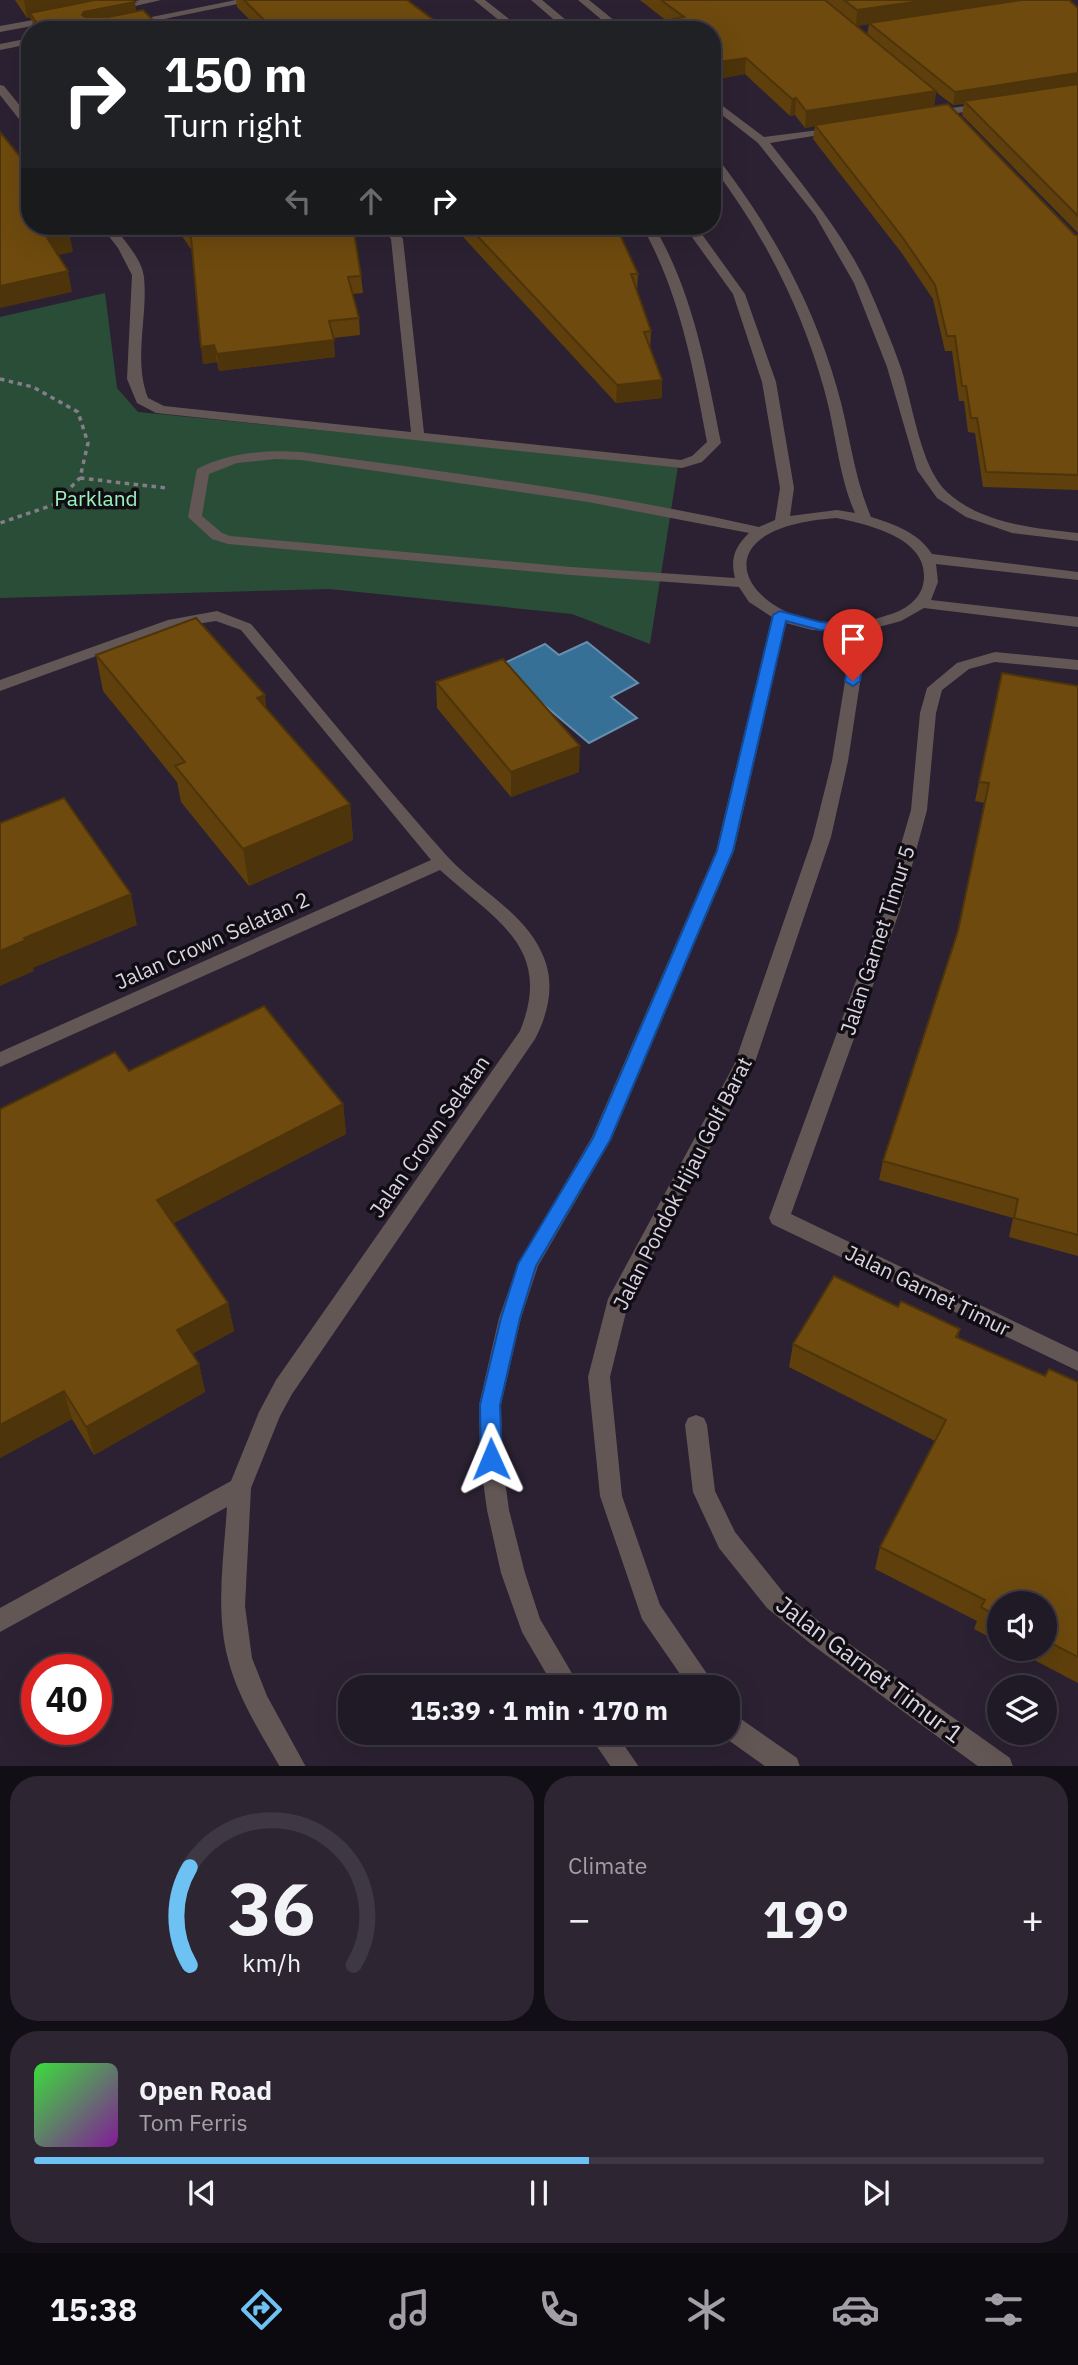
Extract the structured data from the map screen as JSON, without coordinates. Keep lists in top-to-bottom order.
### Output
{
  "streets": {
    "street": [
      "Jalan Crown Selatan 2",
      "Jalan Garnet Timur 5",
      "Jalan Crown Selatan",
      "Jalan Pondok Hijau Golf Barat",
      "Jalan Garnet Timur",
      "Jalan Garnet Timur 1"
    ]
  },
  "crossings": [
    ["Jalan Crown Selatan 2", "Jalan Crown Selatan"],
    ["Jalan Garnet Timur 5", "Jalan Garnet Timur"]
  ],
  "parks": ["Parkland"],
  "page": {
    "turn": ["150 m", "Turn right"],
    "limit": "40",
    "trip": "15:39 · 1 min · 170 m",
    "tile": "Climate",
    "heat": ["−", "19°", "+"],
    "song": ["Open Road", "Tom Ferris"],
    "tabs": "15:38",
    "gauge": ["36", "km/h"]
  }
}
